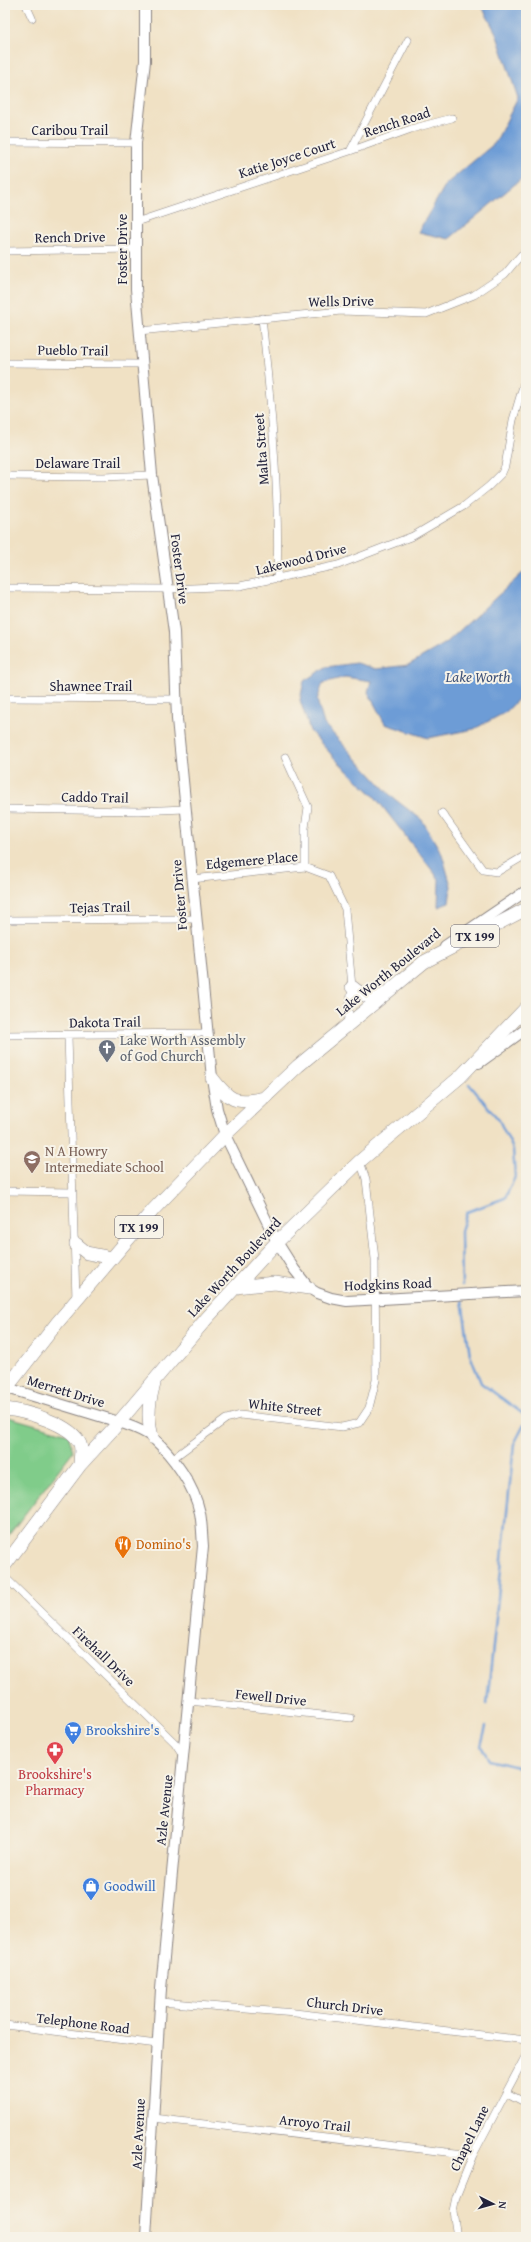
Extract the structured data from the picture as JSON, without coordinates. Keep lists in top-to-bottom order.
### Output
{
  "streets": {
    "highway": ["TX 199", "Lake Worth Boulevard"],
    "street": [
      "Rench Road",
      "Caribou Trail",
      "Katie Joyce Court",
      "Rench Drive",
      "Foster Drive",
      "Wells Drive",
      "Pueblo Trail",
      "Malta Street",
      "Delaware Trail",
      "Lakewood Drive",
      "Shawnee Trail",
      "Caddo Trail",
      "Edgemere Place",
      "Tejas Trail",
      "Dakota Trail",
      "Hodgkins Road",
      "Merrett Drive",
      "White Street",
      "Firehall Drive",
      "Fewell Drive",
      "Azle Avenue",
      "Church Drive",
      "Telephone Road",
      "Arroyo Trail",
      "Chapel Lane"
    ]
  },
  "crossings": [
    ["Rench Road", "Katie Joyce Court"],
    ["Caribou Trail", "Foster Drive"],
    ["Katie Joyce Court", "Foster Drive"],
    ["Rench Drive", "Foster Drive"],
    ["Foster Drive", "Wells Drive"],
    ["Foster Drive", "Pueblo Trail"],
    ["Foster Drive", "Delaware Trail"],
    ["Foster Drive", "Lakewood Drive"],
    ["Foster Drive", "Shawnee Trail"],
    ["Foster Drive", "Caddo Trail"],
    ["Foster Drive", "Edgemere Place"],
    ["Foster Drive", "Tejas Trail"],
    ["Foster Drive", "Lake Worth Boulevard"],
    ["Foster Drive", "Dakota Trail"],
    ["Foster Drive", "Hodgkins Road"],
    ["Wells Drive", "Malta Street"],
    ["Malta Street", "Lakewood Drive"],
    ["Edgemere Place", "Lake Worth Boulevard"],
    ["TX 199", "Lake Worth Boulevard"],
    ["Lake Worth Boulevard", "Hodgkins Road"],
    ["Lake Worth Boulevard", "Merrett Drive"],
    ["Lake Worth Boulevard", "Azle Avenue"],
    ["Hodgkins Road", "White Street"],
    ["Merrett Drive", "Azle Avenue"],
    ["White Street", "Azle Avenue"],
    ["Firehall Drive", "Azle Avenue"],
    ["Fewell Drive", "Azle Avenue"],
    ["Azle Avenue", "Church Drive"],
    ["Azle Avenue", "Telephone Road"],
    ["Azle Avenue", "Arroyo Trail"],
    ["Arroyo Trail", "Chapel Lane"]
  ],
  "water": ["Lake Worth"],
  "places": {
    "church": ["Lake Worth Assembly of God Church"],
    "school or university": ["N A Howry Intermediate School"],
    "restaurant": ["Domino's"],
    "supermarket": ["Brookshire's"],
    "pharmacy": ["Brookshire's Pharmacy"],
    "shop": ["Goodwill"]
  },
  "north": "right"
}
